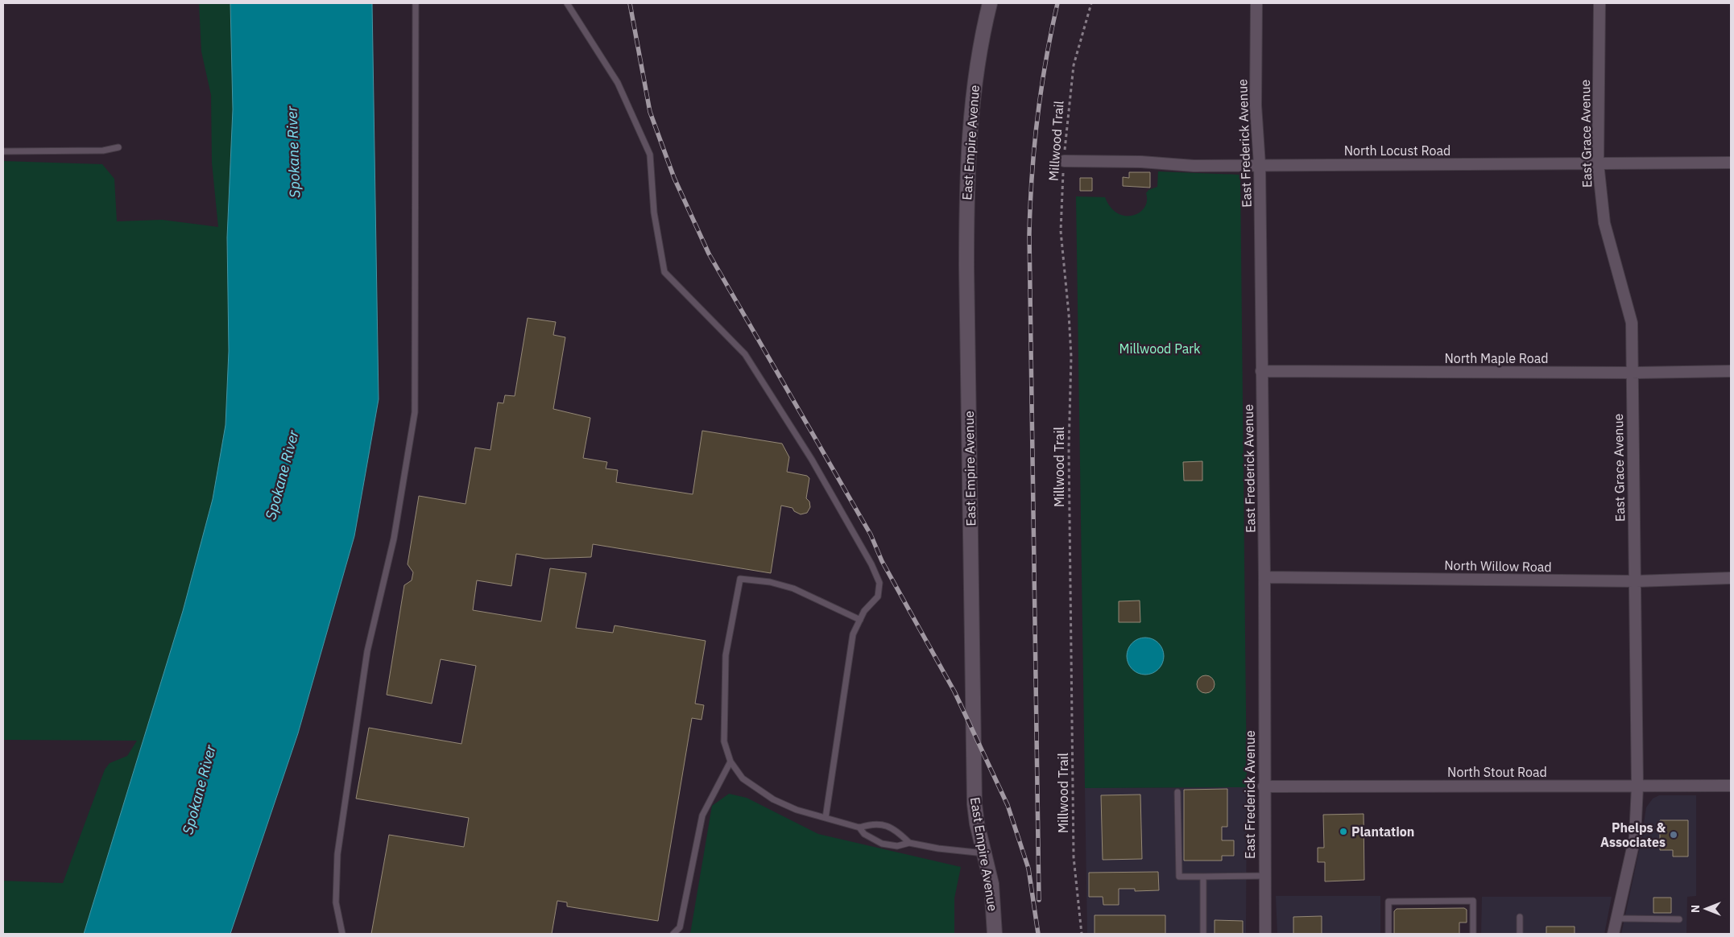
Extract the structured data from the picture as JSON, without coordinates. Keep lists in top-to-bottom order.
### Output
{
  "streets": {
    "street": [
      "East Grace Avenue",
      "East Empire Avenue",
      "East Frederick Avenue",
      "North Locust Road",
      "North Maple Road",
      "North Willow Road",
      "North Stout Road"
    ],
    "path": ["Millwood Trail"]
  },
  "crossings": [
    ["East Grace Avenue", "North Locust Road"],
    ["East Grace Avenue", "North Maple Road"],
    ["East Grace Avenue", "North Willow Road"],
    ["East Grace Avenue", "North Stout Road"],
    ["Millwood Trail", "North Locust Road"],
    ["East Frederick Avenue", "North Locust Road"],
    ["East Frederick Avenue", "North Maple Road"],
    ["East Frederick Avenue", "North Willow Road"],
    ["East Frederick Avenue", "North Stout Road"]
  ],
  "water": ["Spokane River"],
  "parks": ["Millwood Park"],
  "places": ["Plantation", "Phelps & Associates"],
  "north": "left"
}
